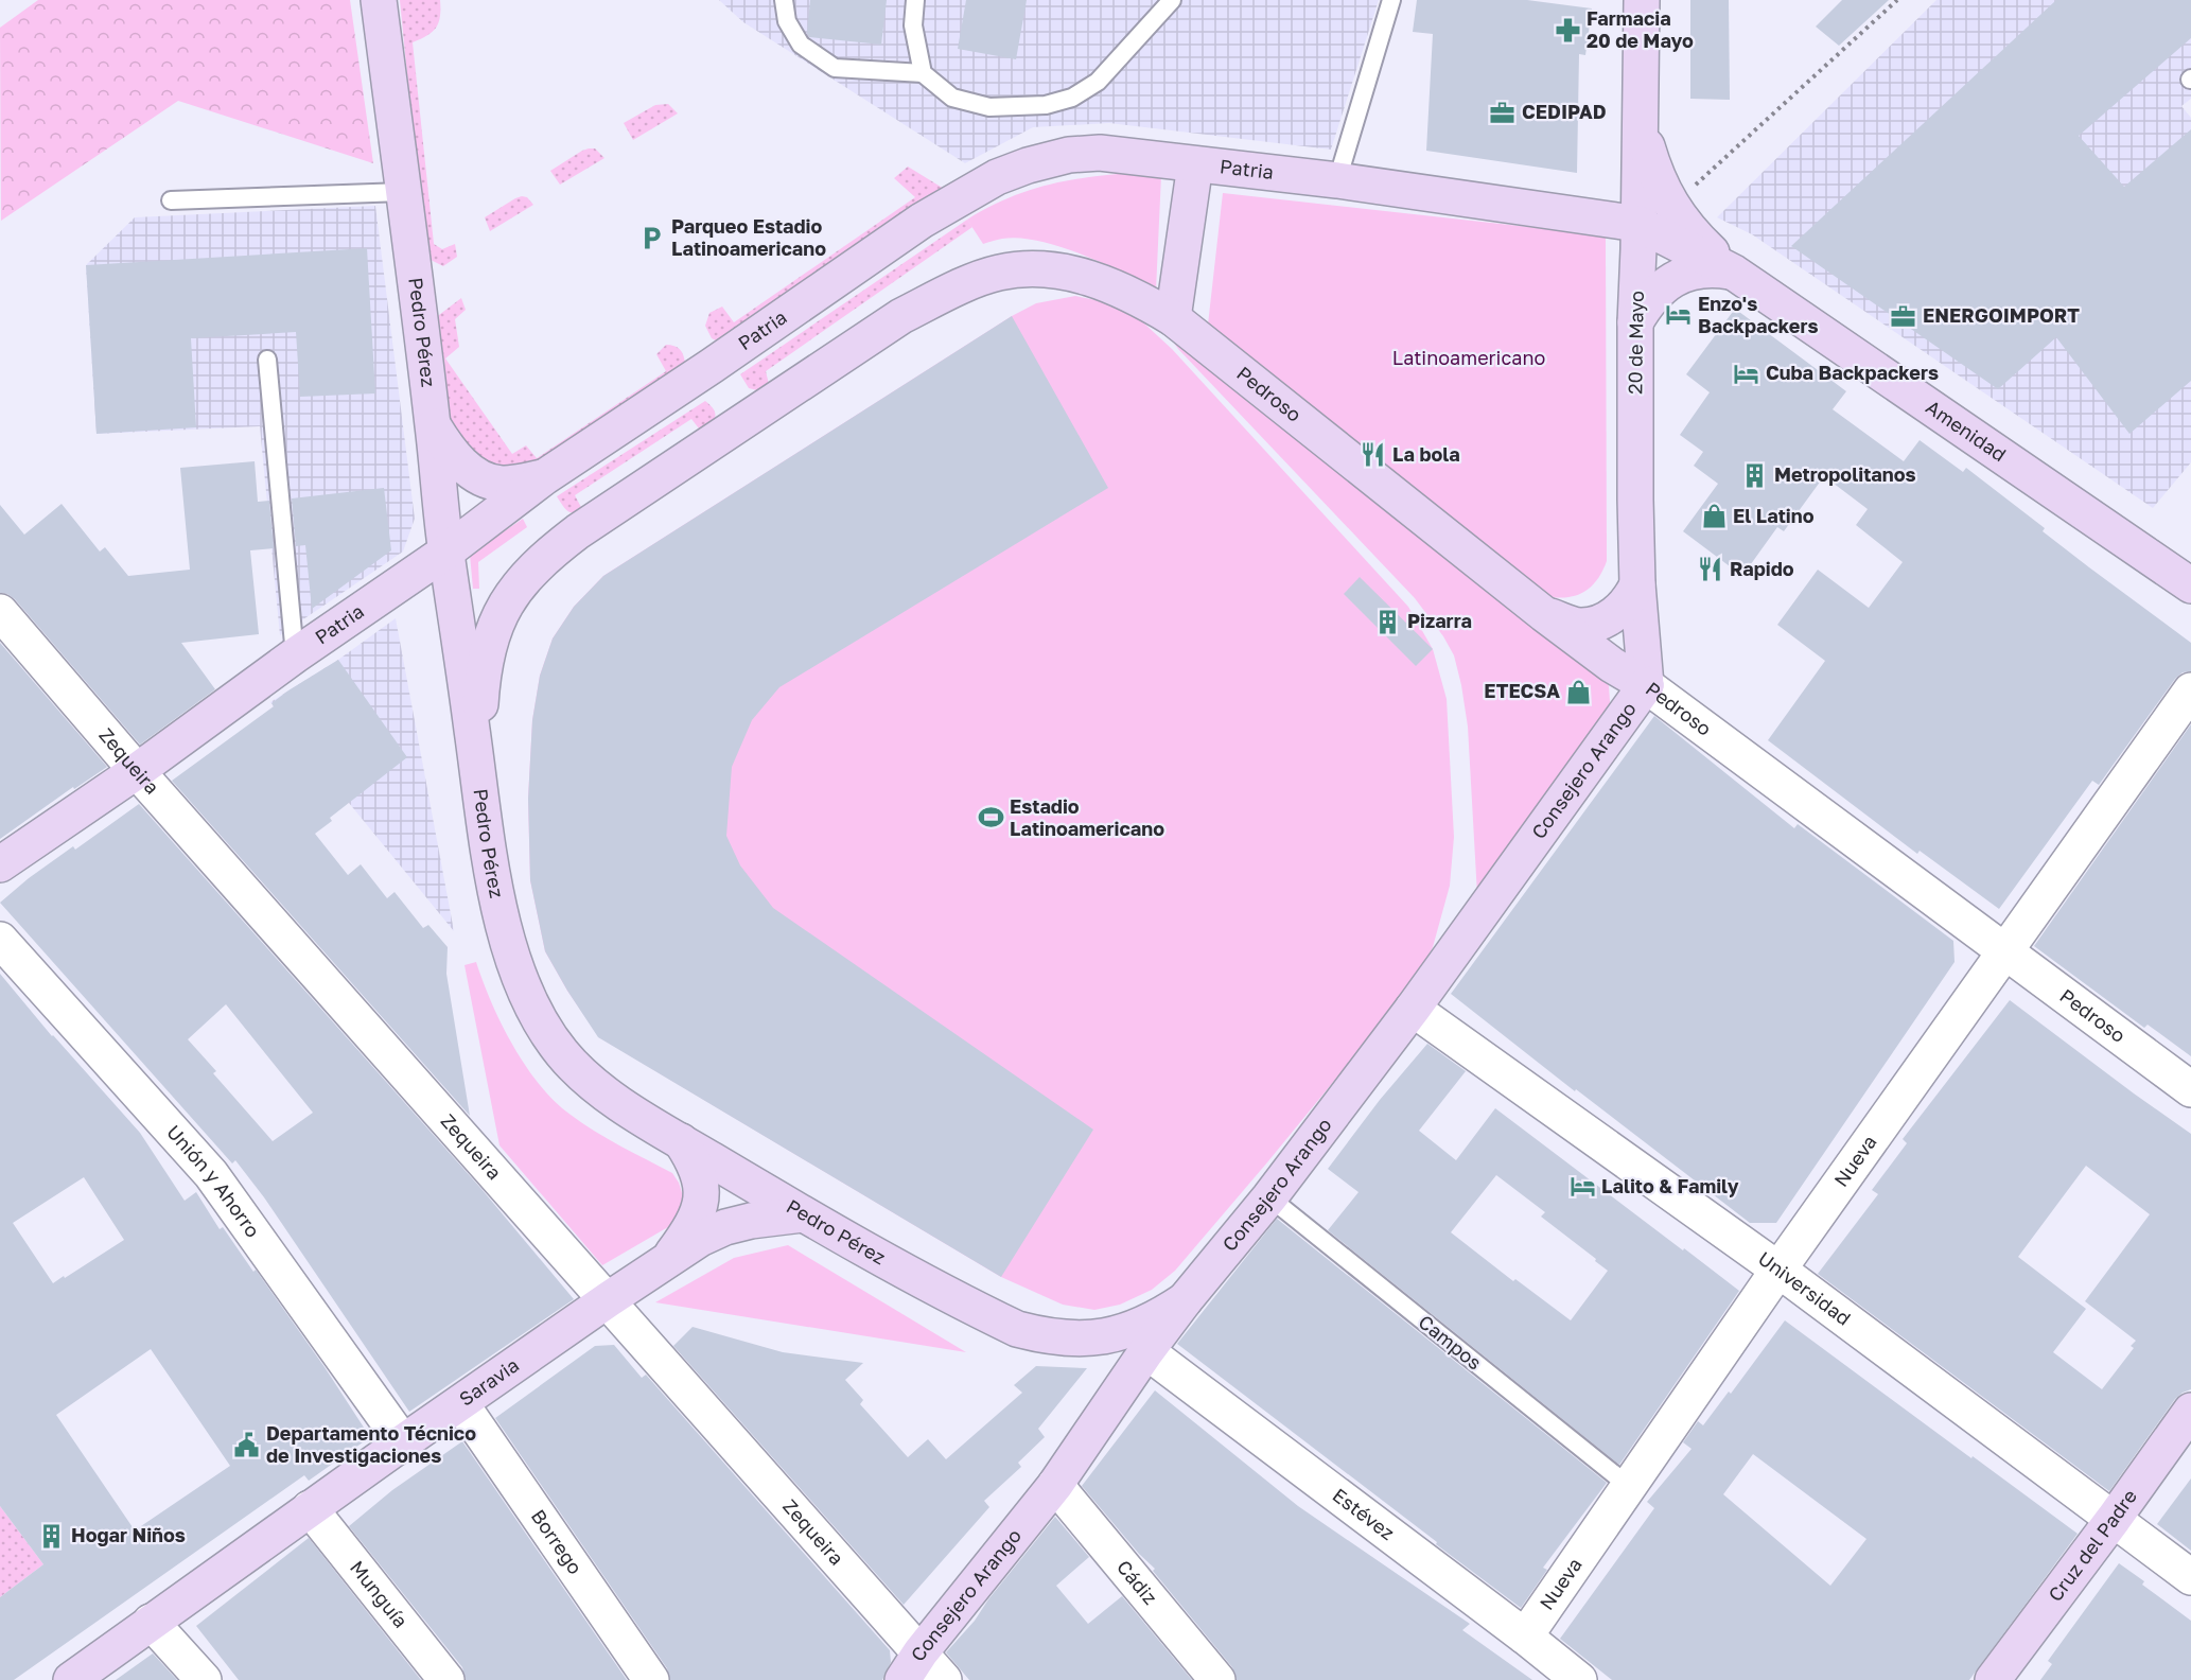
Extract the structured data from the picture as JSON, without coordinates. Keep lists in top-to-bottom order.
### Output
{
  "streets": {
    "street": [
      "Patria",
      "Pedro Pérez",
      "20 de Mayo",
      "Pedroso",
      "Amenidad",
      "Zequeira",
      "Consejero Arango",
      "Nueva",
      "Unión y Ahorro",
      "Universidad",
      "Saravia",
      "Estévez",
      "Borrego",
      "Cruz del Padre",
      "Cádiz",
      "Munguía"
    ],
    "lane": ["Campos"]
  },
  "crossings": [
    ["Patria", "Pedro Pérez"],
    ["Patria", "20 de Mayo"],
    ["Patria", "Amenidad"],
    ["Patria", "Zequeira"],
    ["Pedro Pérez", "Consejero Arango"],
    ["Pedro Pérez", "Saravia"],
    ["Pedro Pérez", "Estévez"],
    ["20 de Mayo", "Pedroso"],
    ["20 de Mayo", "Amenidad"],
    ["20 de Mayo", "Consejero Arango"],
    ["Pedroso", "Consejero Arango"],
    ["Pedroso", "Nueva"],
    ["Zequeira", "Consejero Arango"],
    ["Zequeira", "Saravia"],
    ["Consejero Arango", "Universidad"],
    ["Consejero Arango", "Campos"],
    ["Consejero Arango", "Estévez"],
    ["Consejero Arango", "Cádiz"],
    ["Nueva", "Universidad"],
    ["Nueva", "Campos"],
    ["Nueva", "Estévez"],
    ["Unión y Ahorro", "Saravia"],
    ["Universidad", "Cruz del Padre"],
    ["Saravia", "Borrego"],
    ["Saravia", "Munguía"]
  ],
  "parks": ["Latinoamericano"],
  "places": {
    "pharmacy": ["Farmacia 20 de Mayo"],
    "office": ["CEDIPAD", "ENERGOIMPORT"],
    "parking": ["Parqueo Estadio Latinoamericano"],
    "hotel": ["Enzo's Backpackers", "Cuba Backpackers", "Lalito & Family"],
    "restaurant": ["La bola", "Rapido"],
    "building": ["Metropolitanos", "Pizarra", "Hogar Niños"],
    "shop": ["El Latino", "ETECSA"],
    "sports": ["Estadio Latinoamericano"],
    "public building": ["Departamento Técnico de Investigaciones"]
  }
}
